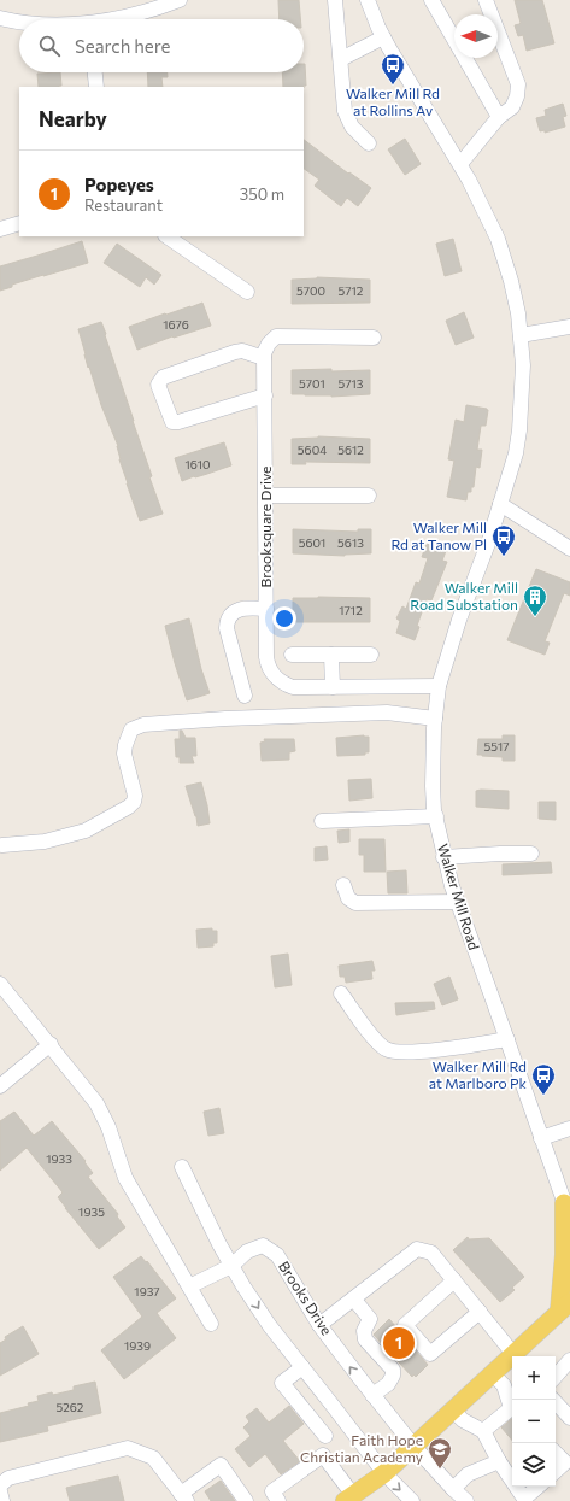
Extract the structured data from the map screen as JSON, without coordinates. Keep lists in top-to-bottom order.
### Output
{
  "streets": {
    "street": ["Brooksquare Drive", "Walker Mill Road", "Brooks Drive"]
  },
  "crossings": [
    ["Brooksquare Drive", "Walker Mill Road"]
  ],
  "places": {
    "bus stop": ["Walker Mill Rd at Rollins Av", "Walker Mill Rd at Tanow Pl", "Walker Mill Rd at Marlboro Pk"],
    "building": ["Walker Mill Road Substation"],
    "school or university": ["Faith Hope Christian Academy"]
  },
  "house_numbers": [
    "5700",
    "5712",
    "1676",
    "5701",
    "5713",
    "5604",
    "5612",
    "1610",
    "5601",
    "5613",
    "1712",
    "5517",
    "1933",
    "1935",
    "1937",
    "1939",
    "5262"
  ],
  "north": "left",
  "page": {
    "search": "Search here",
    "heading": "Nearby",
    "list": [
      {
        "mark": "1",
        "name": "Popeyes",
        "note": "Restaurant",
        "value": "350 m"
      }
    ],
    "pins": "1",
    "map_buttons": ["+", "−"]
  }
}
